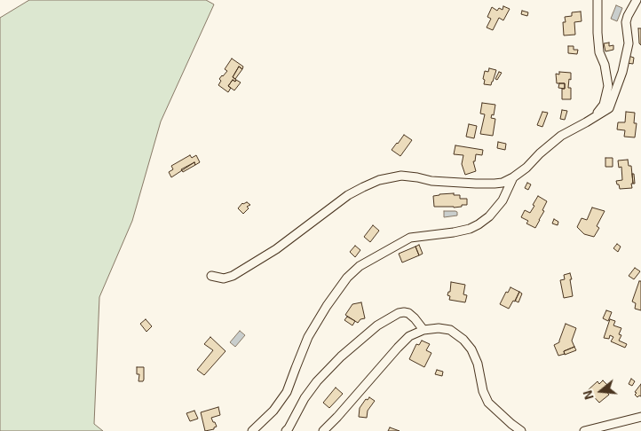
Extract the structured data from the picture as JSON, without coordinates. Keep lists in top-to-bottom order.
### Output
{
  "north": "left"
}
